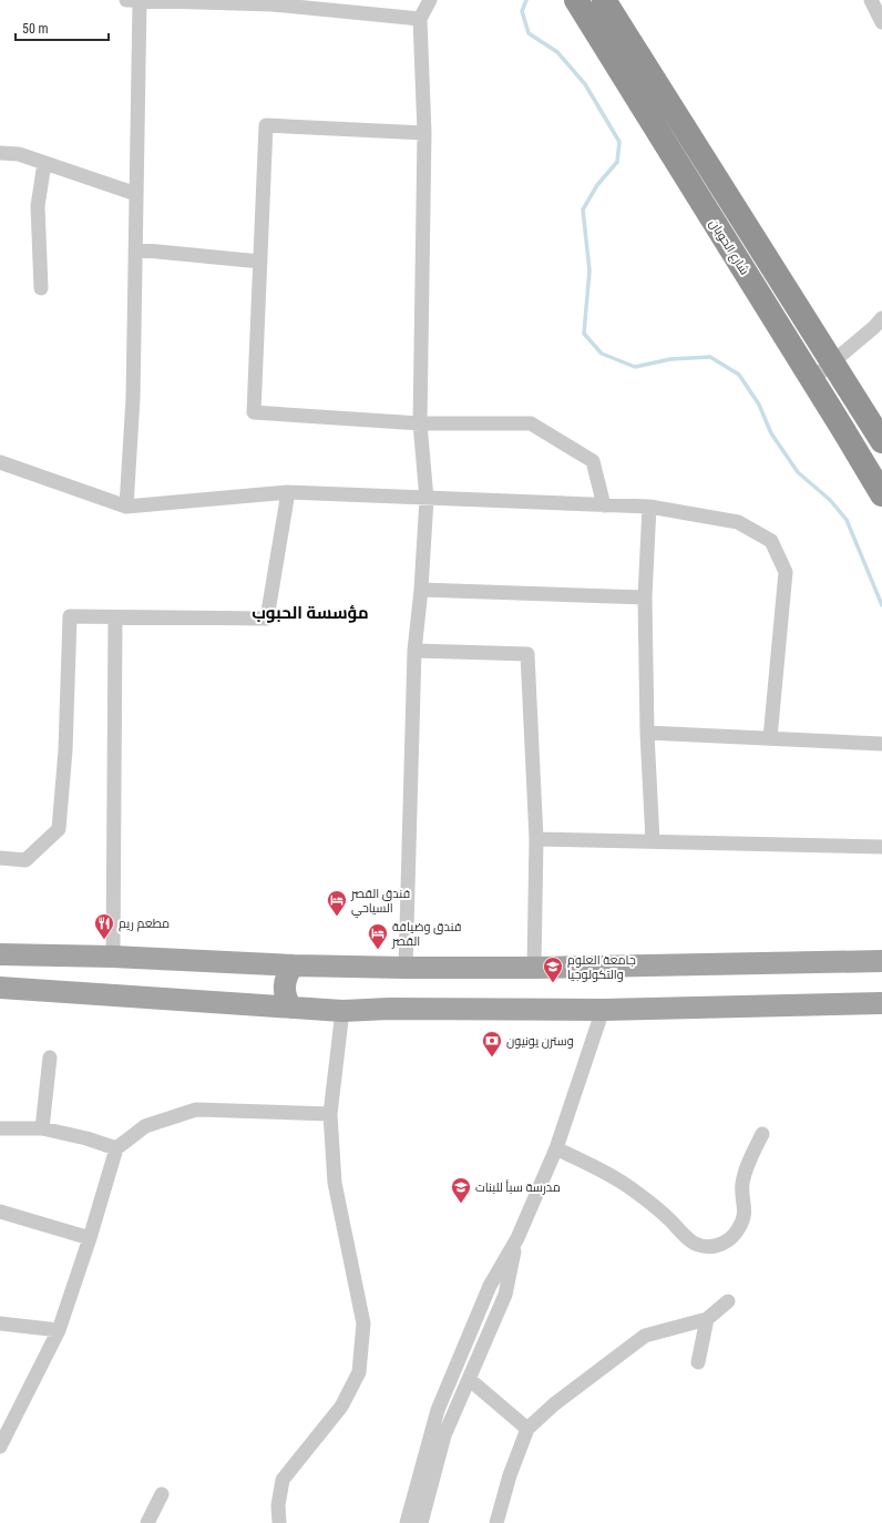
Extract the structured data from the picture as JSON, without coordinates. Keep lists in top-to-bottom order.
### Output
{
  "streets": {
    "highway": ["شارع الحوبان"]
  },
  "districts": ["مؤسسة الحبوب"],
  "places": {
    "hotel": ["فندق القصر السياحي", "فندق وضيافة القصر"],
    "restaurant": ["مطعم ريم"],
    "school or university": ["جامعة العلوم والتكولوجيا", "مدرسة سبأ للبنات"],
    "bank": ["وسترن يونيون"]
  },
  "scale_bar": "50 m"
}
